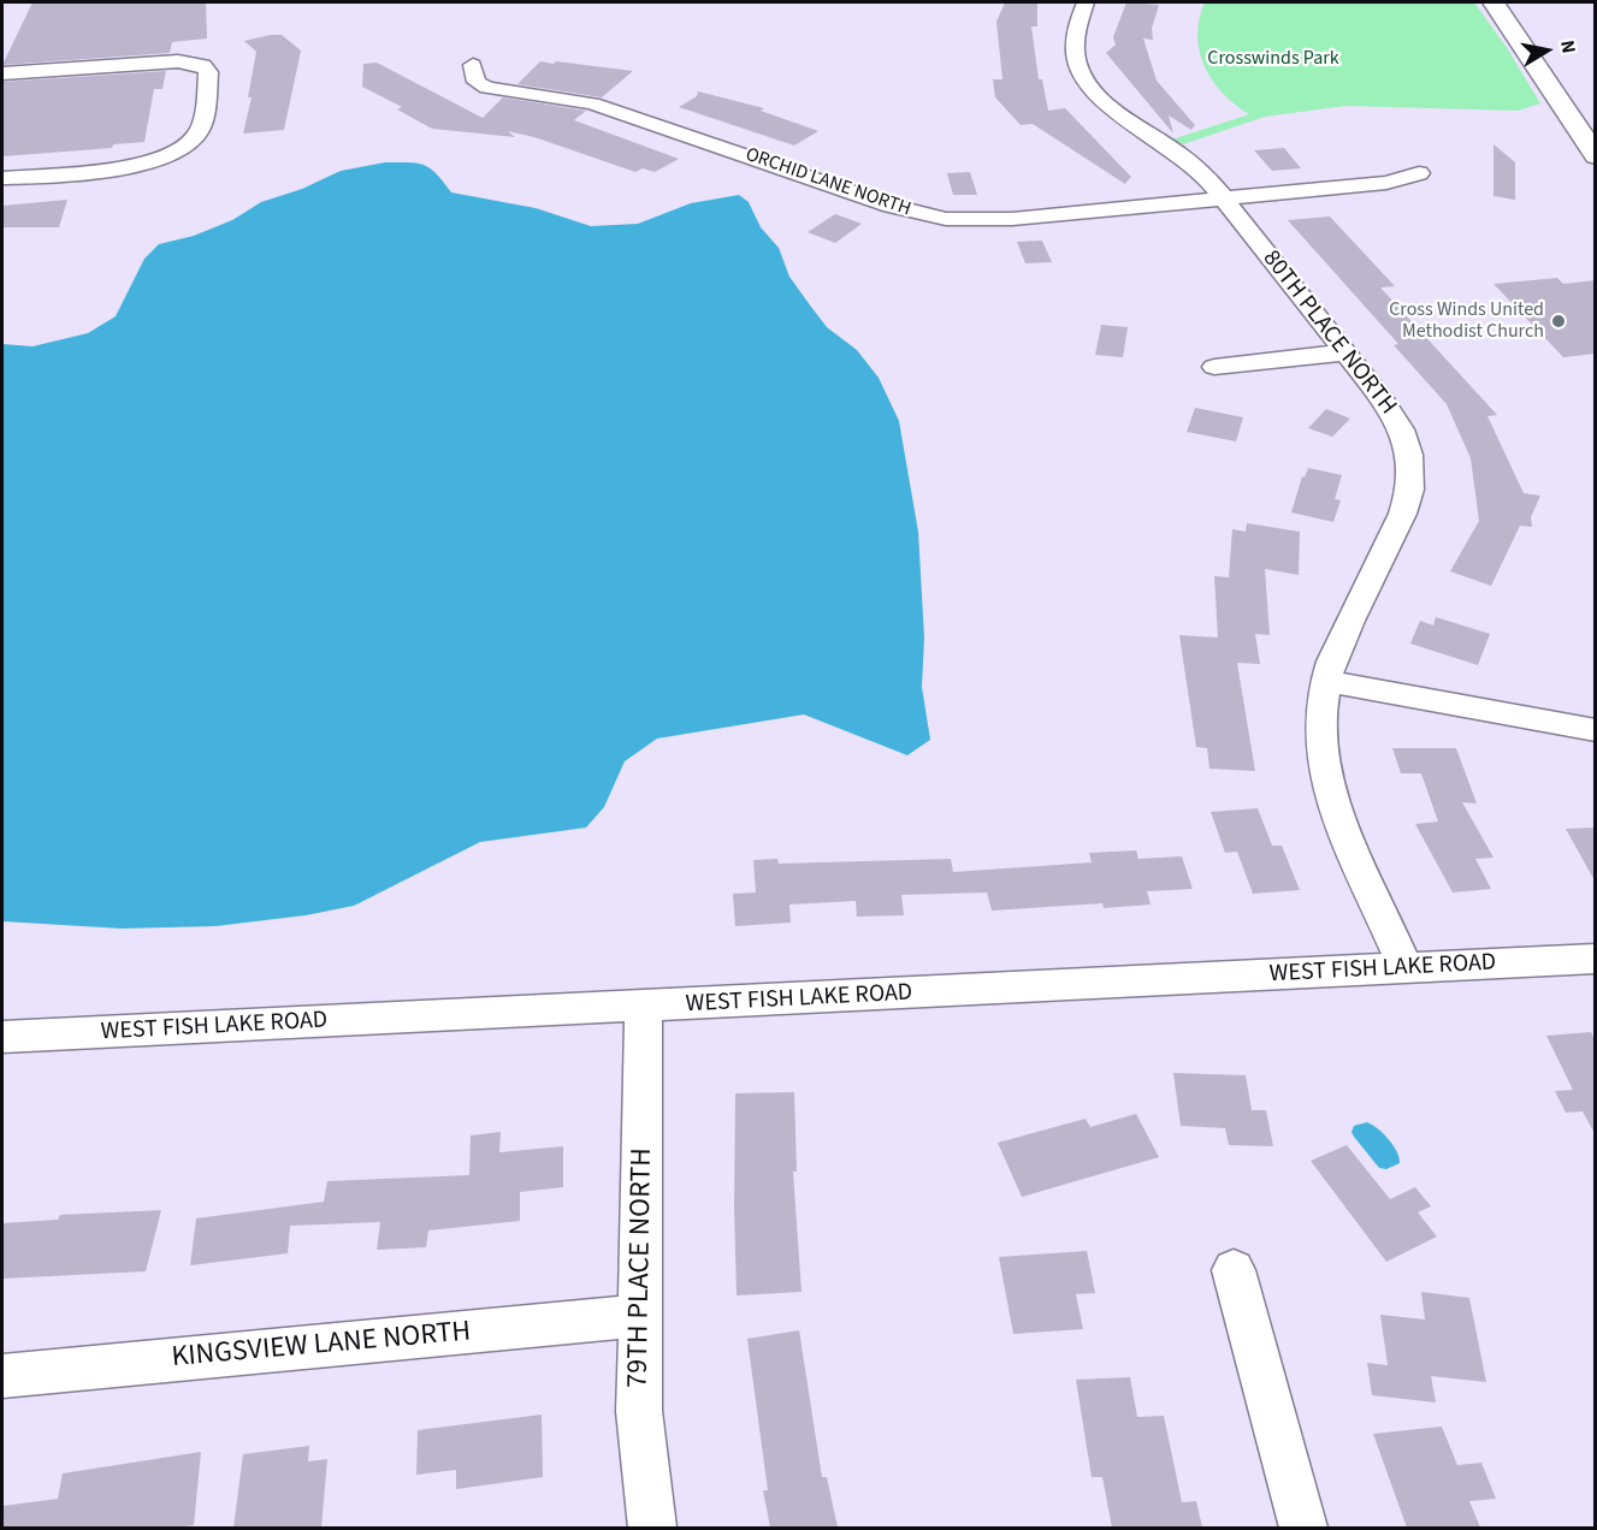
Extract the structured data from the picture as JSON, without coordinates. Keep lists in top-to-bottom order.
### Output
{
  "streets": {
    "street": [
      "ORCHID LANE NORTH",
      "80TH PLACE NORTH",
      "WEST FISH LAKE ROAD",
      "79TH PLACE NORTH",
      "KINGSVIEW LANE NORTH"
    ]
  },
  "crossings": [
    ["ORCHID LANE NORTH", "80TH PLACE NORTH"],
    ["80TH PLACE NORTH", "WEST FISH LAKE ROAD"],
    ["WEST FISH LAKE ROAD", "79TH PLACE NORTH"],
    ["79TH PLACE NORTH", "KINGSVIEW LANE NORTH"]
  ],
  "parks": ["Crosswinds Park"],
  "places": ["Cross Winds United Methodist Church"],
  "north": "right"
}
